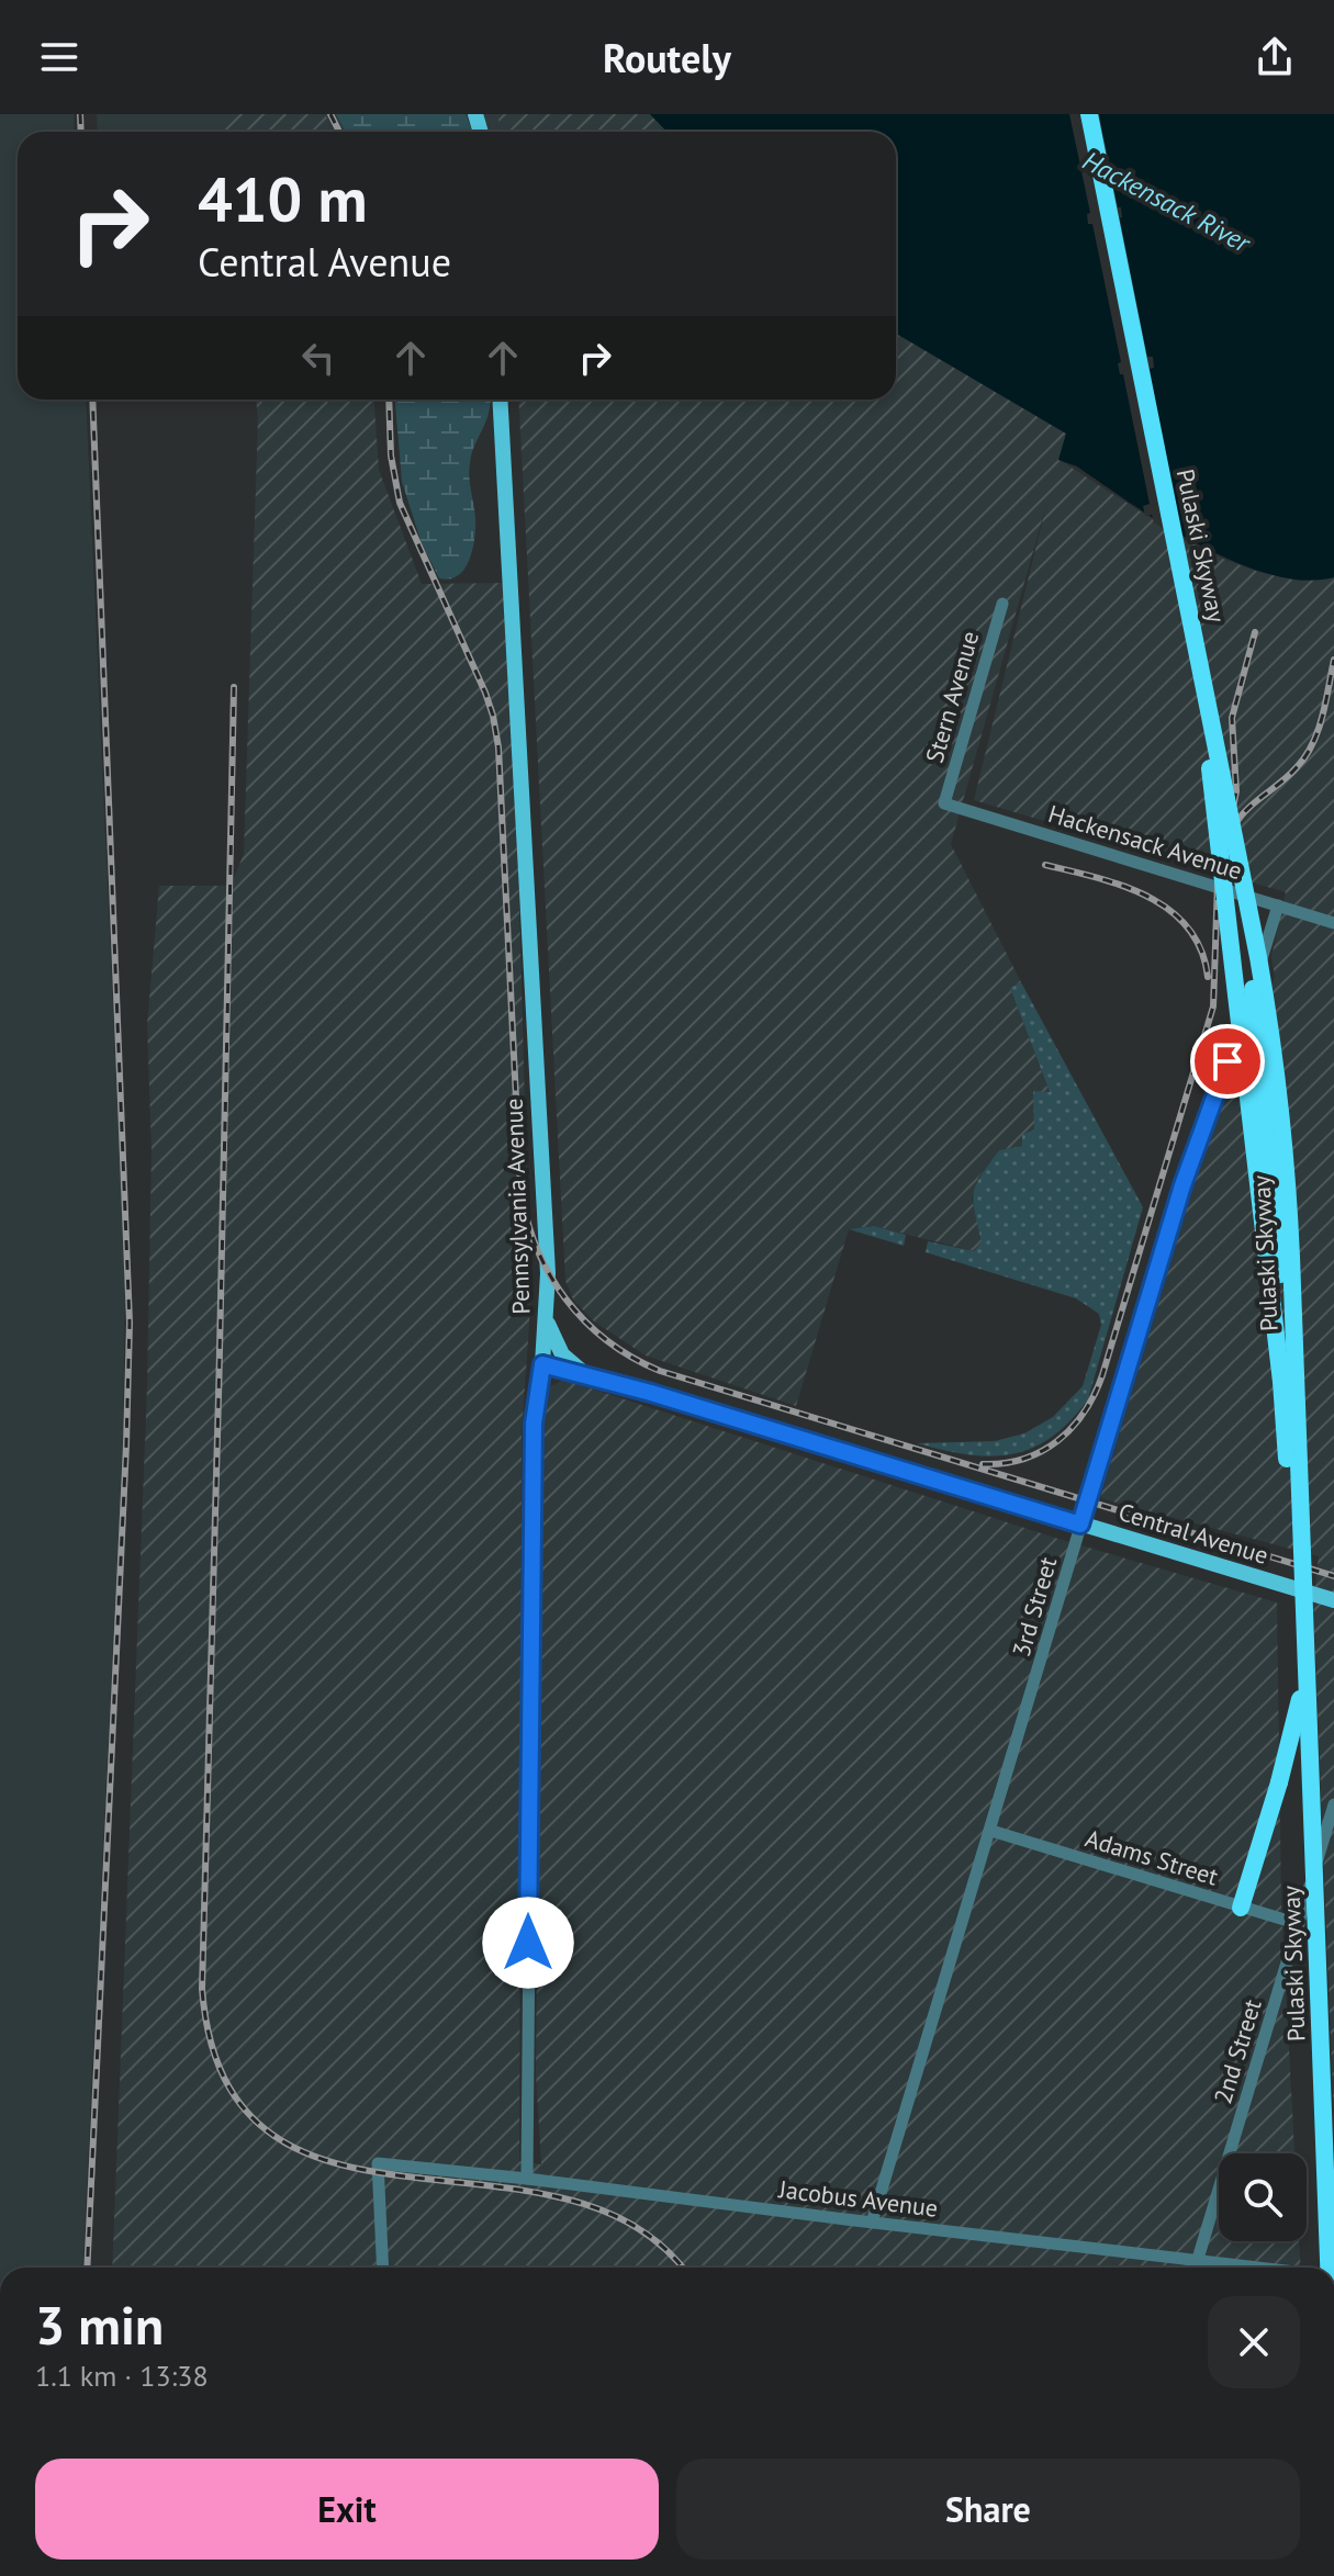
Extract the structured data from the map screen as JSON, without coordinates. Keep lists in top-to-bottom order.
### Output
{
  "streets": {
    "highway": ["Pulaski Skyway"],
    "main road": ["Pennsylvania Avenue", "Central Avenue"],
    "street": [
      "Stern Avenue",
      "Hackensack Avenue",
      "3rd Street",
      "Adams Street",
      "2nd Street",
      "Jacobus Avenue"
    ]
  },
  "crossings": [
    ["Stern Avenue", "Hackensack Avenue"],
    ["Hackensack Avenue", "3rd Street"],
    ["Pennsylvania Avenue", "Central Avenue"],
    ["Pennsylvania Avenue", "Jacobus Avenue"],
    ["Central Avenue", "3rd Street"],
    ["3rd Street", "Adams Street"],
    ["3rd Street", "Jacobus Avenue"],
    ["Adams Street", "2nd Street"],
    ["2nd Street", "Jacobus Avenue"]
  ],
  "water": ["Hackensack River"],
  "page": {
    "header": "Routely",
    "turn": ["410 m", "Central Avenue"],
    "heading": ["3 min", "1.1 km · 13:38"],
    "buttons": ["Exit", "Share"]
  }
}
